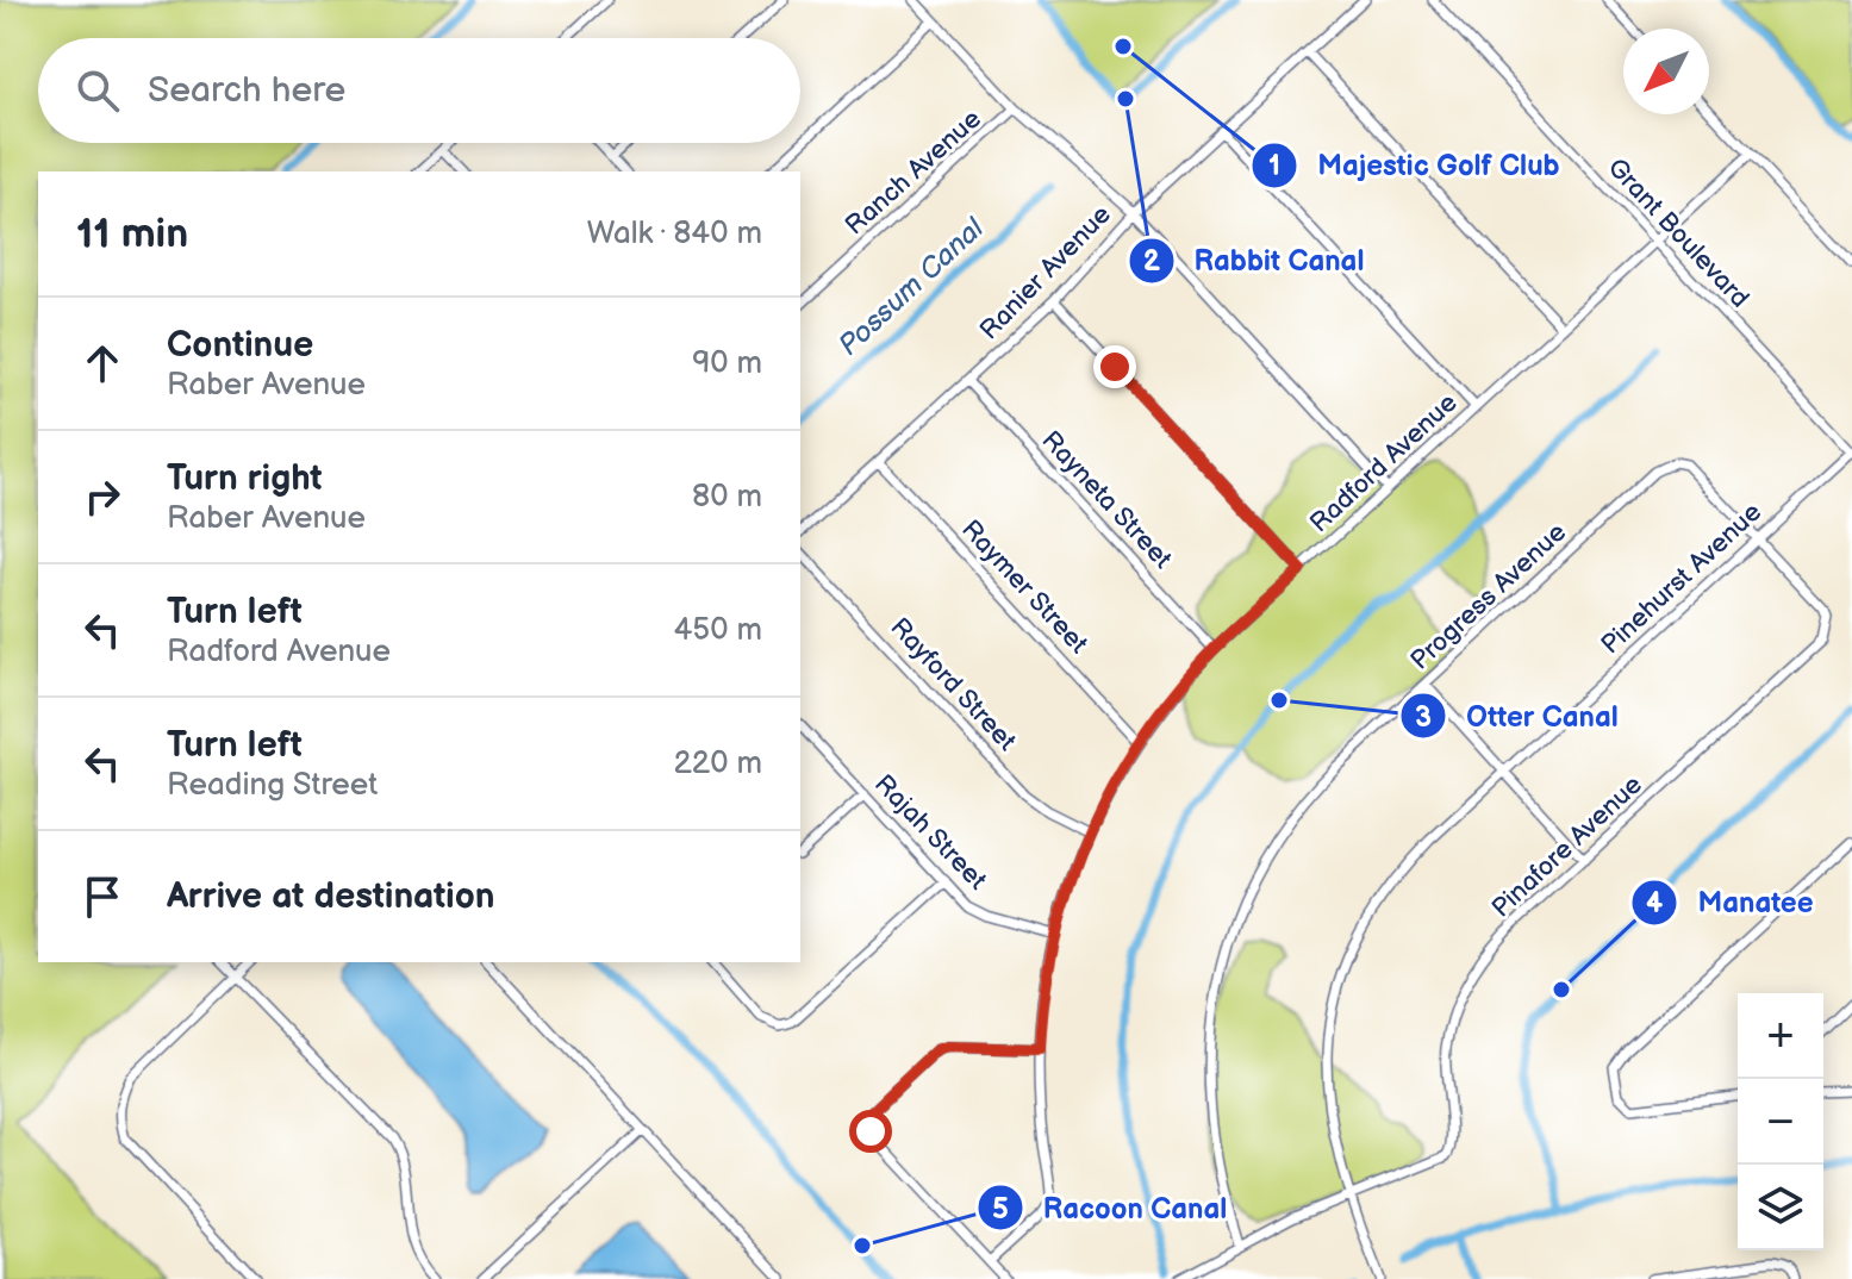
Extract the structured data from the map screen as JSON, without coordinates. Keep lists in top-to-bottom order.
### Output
{
  "streets": {
    "street": [
      "Ranch Avenue",
      "Grant Boulevard",
      "Ranier Avenue",
      "Radford Avenue",
      "Rayneta Street",
      "Pinehurst Avenue",
      "Raymer Street",
      "Progress Avenue",
      "Rayford Street",
      "Rajah Street",
      "Pinafore Avenue"
    ]
  },
  "crossings": [
    ["Grant Boulevard", "Radford Avenue"],
    ["Grant Boulevard", "Pinehurst Avenue"],
    ["Ranier Avenue", "Rayneta Street"],
    ["Ranier Avenue", "Raymer Street"],
    ["Radford Avenue", "Rayneta Street"],
    ["Radford Avenue", "Raymer Street"],
    ["Radford Avenue", "Rayford Street"],
    ["Radford Avenue", "Rajah Street"],
    ["Pinehurst Avenue", "Progress Avenue"],
    ["Pinehurst Avenue", "Pinafore Avenue"],
    ["Progress Avenue", "Pinafore Avenue"]
  ],
  "water": ["Possum Canal"],
  "places": [
    "Majestic Golf Club",
    "Rabbit Canal",
    "Otter Canal",
    "Manatee",
    "Racoon Canal"
  ],
  "north": "bottom left",
  "page": {
    "search": "Search here",
    "heading": ["11 min", "Walk · 840 m"],
    "list": [
      ["Continue", "Raber Avenue", "90 m"],
      ["Turn right", "Raber Avenue", "80 m"],
      ["Turn left", "Radford Avenue", "450 m"],
      ["Turn left", "Reading Street", "220 m"],
      "Arrive at destination"
    ],
    "map_buttons": ["+", "−"]
  }
}
